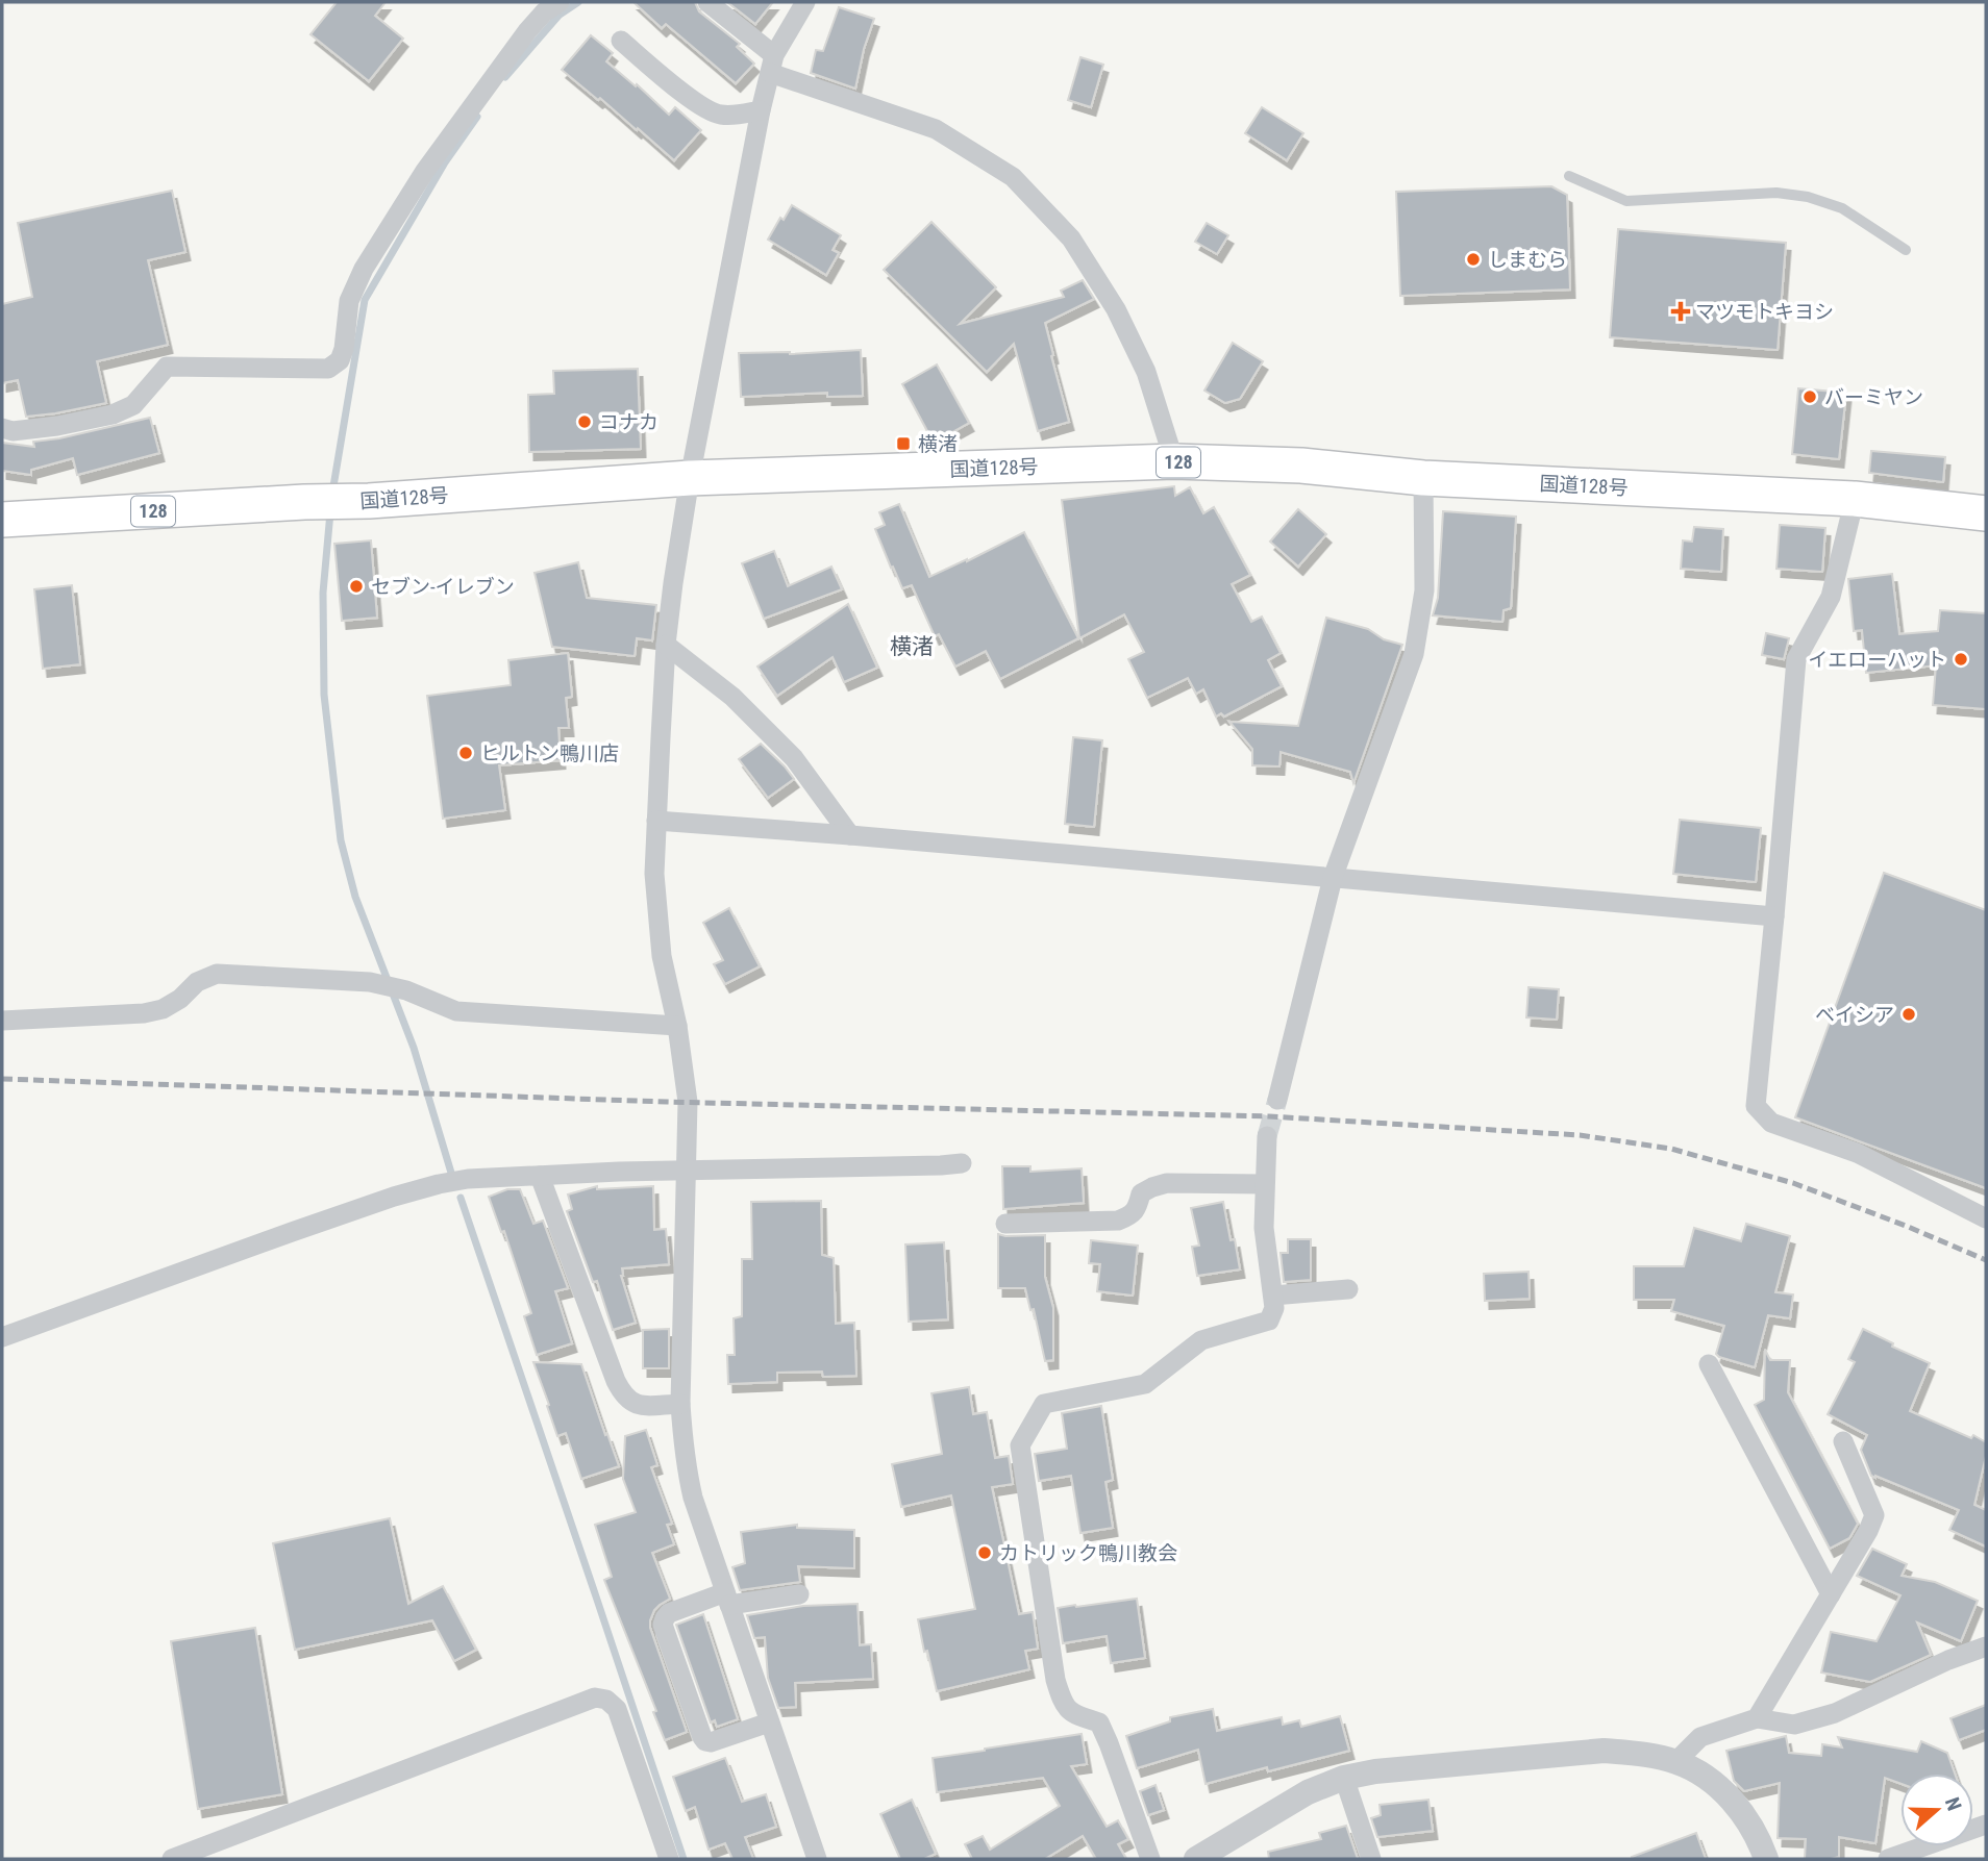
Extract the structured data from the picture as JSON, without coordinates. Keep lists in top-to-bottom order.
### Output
{
  "streets": {
    "highway": ["128", "国道128号"]
  },
  "districts": ["横渚"],
  "places": {
    "other": [
      "しまむら",
      "バーミヤン",
      "コナカ",
      "セブン-イレブン",
      "イエローハット",
      "ヒルトン鴨川店",
      "ベイシア",
      "カトリック鴨川教会"
    ],
    "health": ["マツモトキヨシ"],
    "transit": ["横渚"]
  },
  "north": "right"
}
